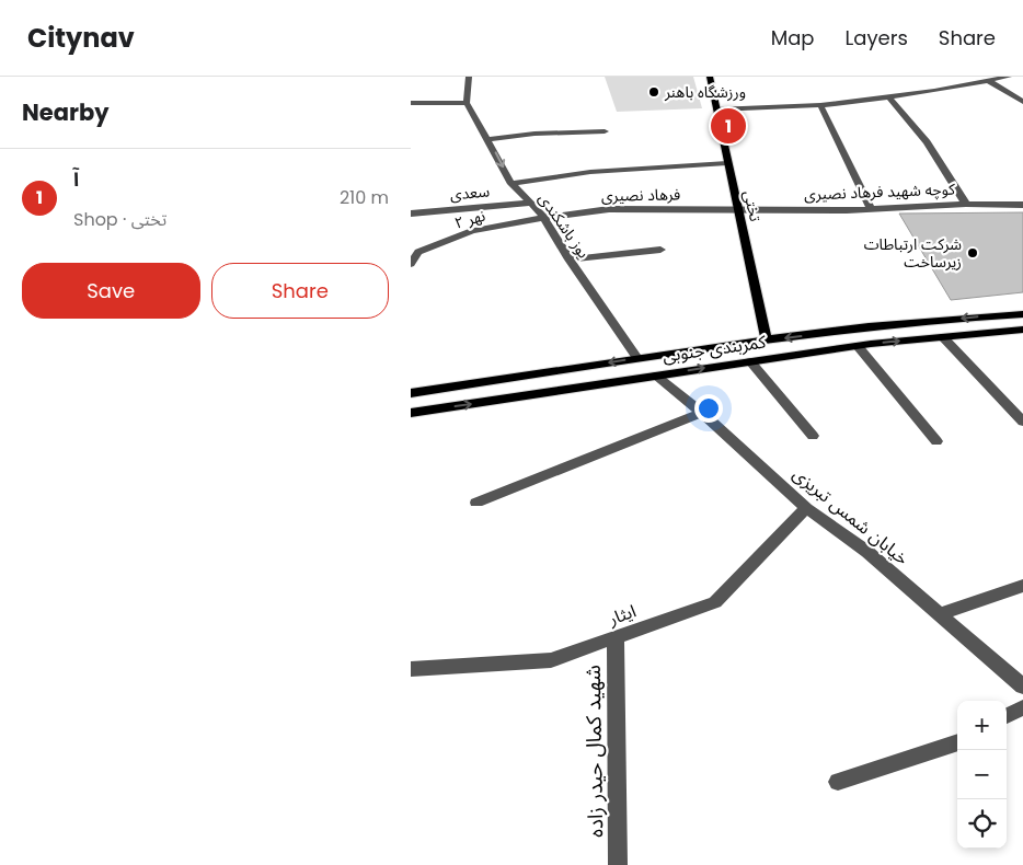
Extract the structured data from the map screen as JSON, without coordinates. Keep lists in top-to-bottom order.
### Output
{
  "streets": {
    "main road": ["تختی", "کمربندی جنوبی"],
    "street": [
      "کوچه شهید فرهاد نصیری",
      "سعدی",
      "فرهاد نصیری",
      "نهر ۲",
      "یوز باشکندی",
      "خیابان شمس تبریزی",
      "ایثار",
      "شهید کمال حیدر زاده"
    ]
  },
  "crossings": [
    ["کوچه شهید فرهاد نصیری", "فرهاد نصیری"],
    ["کوچه شهید فرهاد نصیری", "تختی"],
    ["سعدی", "یوز باشکندی"],
    ["فرهاد نصیری", "تختی"],
    ["فرهاد نصیری", "نهر ۲"],
    ["فرهاد نصیری", "یوز باشکندی"],
    ["تختی", "کمربندی جنوبی"],
    ["نهر ۲", "یوز باشکندی"],
    ["یوز باشکندی", "کمربندی جنوبی"],
    ["کمربندی جنوبی", "خیابان شمس تبریزی"],
    ["خیابان شمس تبریزی", "ایثار"],
    ["ایثار", "شهید کمال حیدر زاده"]
  ],
  "places": ["ورزشگاه باهنر", "شرکت ارتباطات زیرساخت"],
  "page": {
    "header": "Citynav",
    "nav": ["Map", "Layers", "Share"],
    "heading": "Nearby",
    "pins": "1",
    "list": [
      {
        "mark": "1",
        "name": "آ",
        "note": "Shop · تختی",
        "value": "210 m"
      }
    ],
    "buttons": ["Save", "Share"],
    "map_buttons": ["+", "−"]
  }
}
